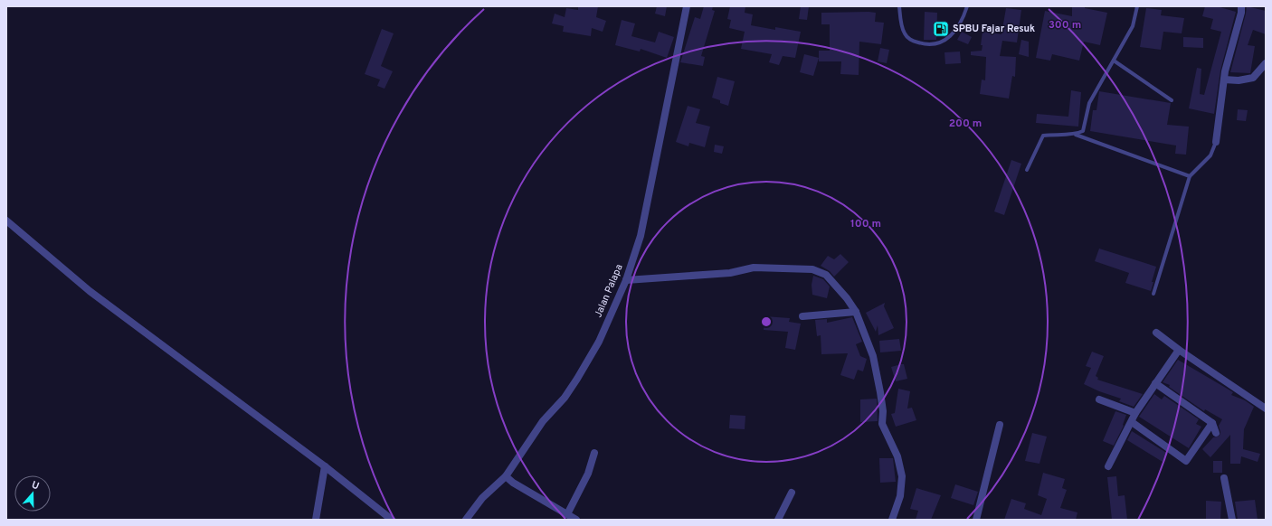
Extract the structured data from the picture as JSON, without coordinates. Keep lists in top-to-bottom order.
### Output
{
  "streets": {
    "street": ["Jalan Palapa"]
  },
  "places": {
    "fuel station": ["SPBU Fajar Resuk"]
  },
  "north": "top",
  "rings": ["300 m", "200 m", "100 m"]
}
